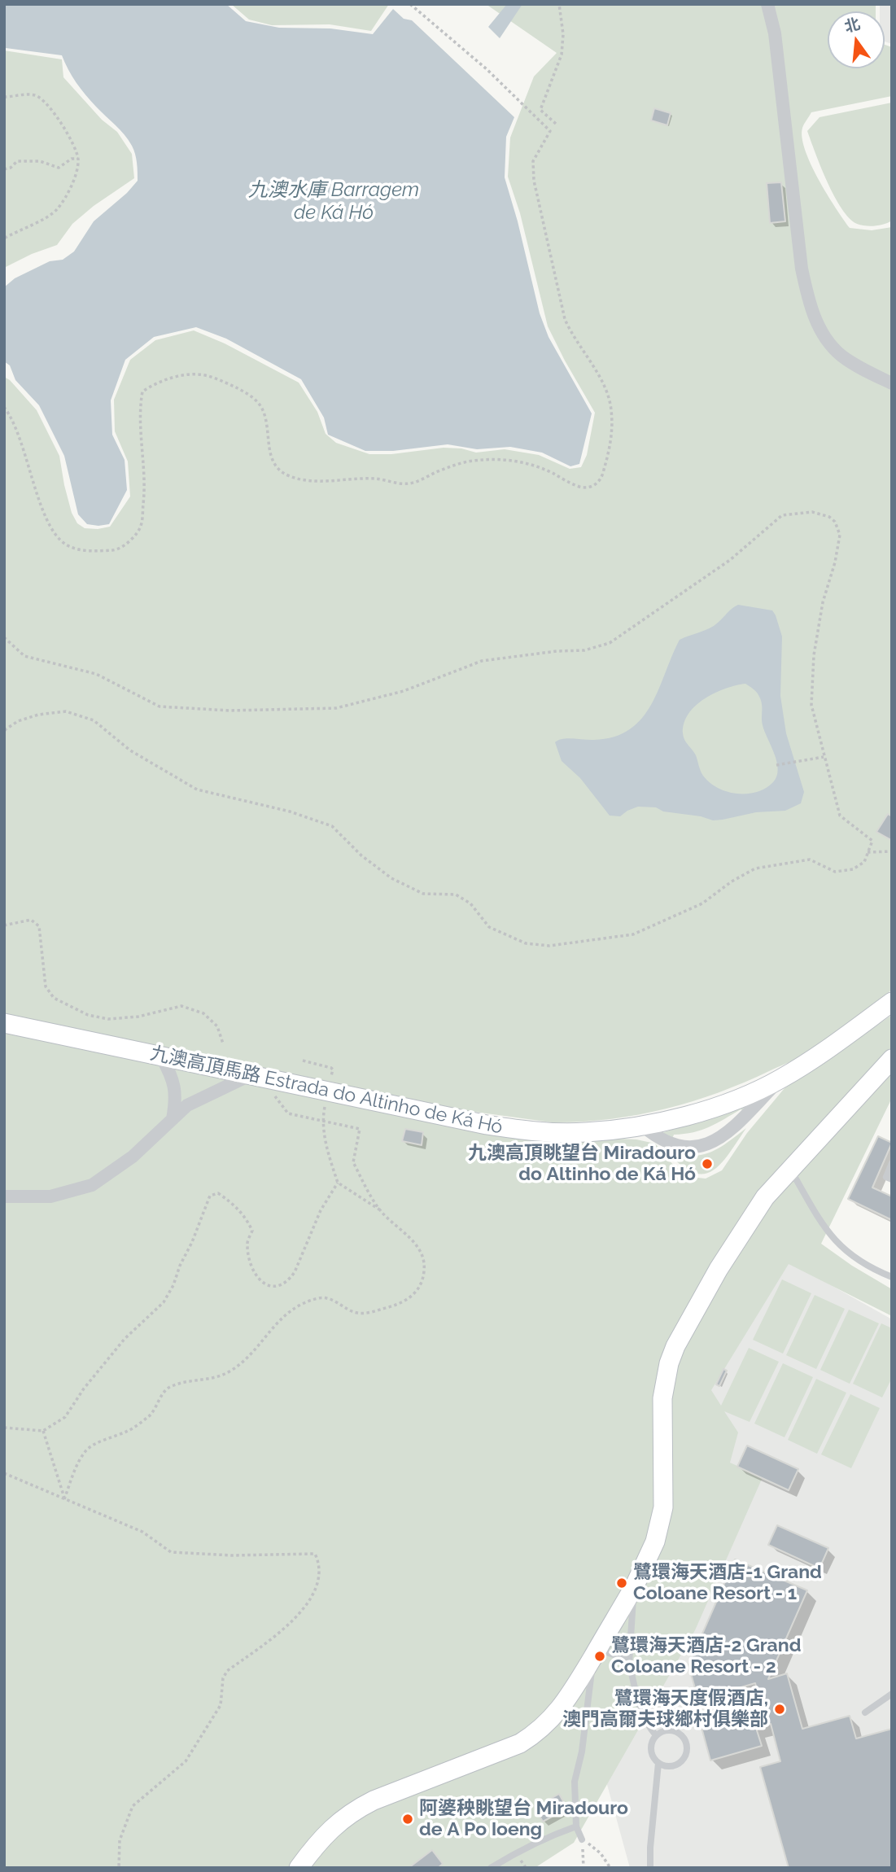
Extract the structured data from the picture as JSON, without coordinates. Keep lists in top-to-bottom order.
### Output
{
  "streets": {
    "main road": ["九澳高頂馬路 Estrada do Altinho de Ká Hó"]
  },
  "water": ["九澳水庫 Barragem de Ká Hó"],
  "places": [
    "九澳高頂眺望台 Miradouro do Altinho de Ká Hó",
    "鷺環海天酒店-1 Grand Coloane Resort - 1",
    "鷺環海天酒店-2 Grand Coloane Resort - 2",
    "鷺環海天度假酒店, 澳門高爾夫球鄉村俱樂部",
    "阿婆秧眺望台 Miradouro de A Po Ioeng"
  ],
  "north": "top"
}
